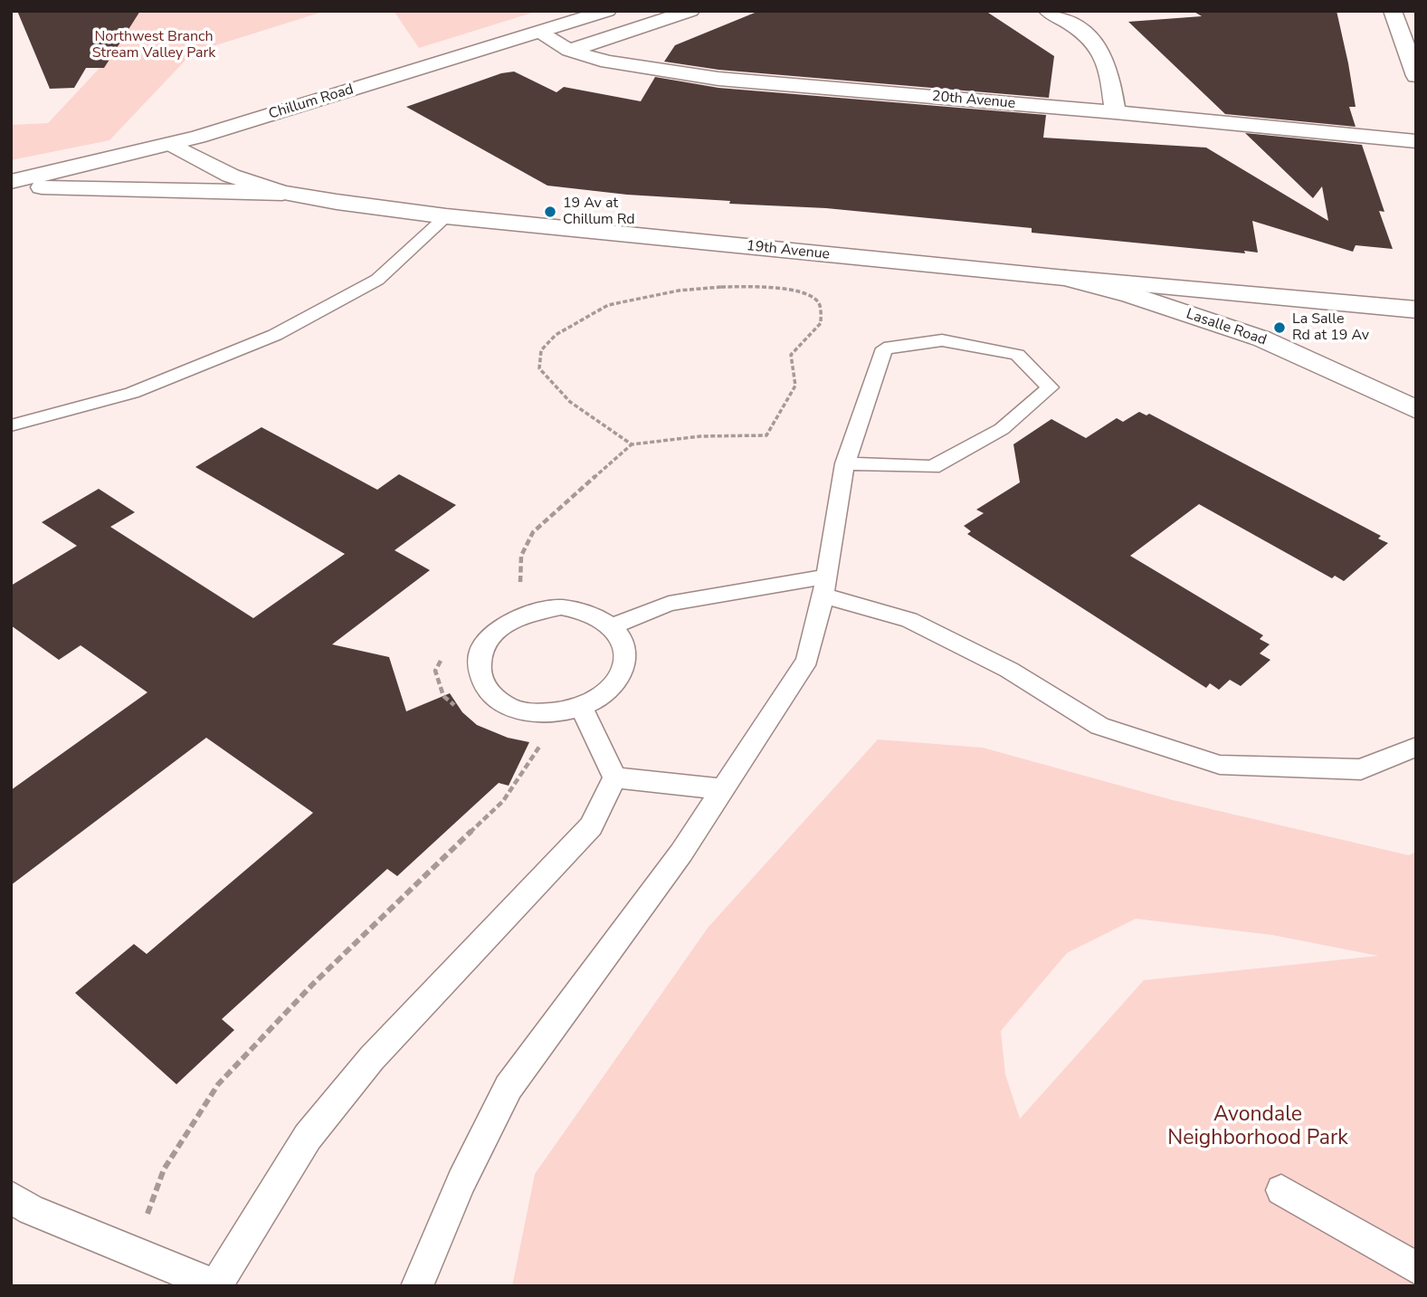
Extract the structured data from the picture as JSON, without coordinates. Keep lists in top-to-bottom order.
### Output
{
  "streets": {
    "street": [
      "20th Avenue",
      "Chillum Road",
      "19th Avenue",
      "Lasalle Road"
    ]
  },
  "crossings": [
    ["20th Avenue", "Chillum Road"],
    ["Chillum Road", "19th Avenue"],
    ["19th Avenue", "Lasalle Road"]
  ],
  "parks": ["Northwest Branch Stream Valley Park", "Avondale Neighborhood Park"],
  "places": ["19 Av at Chillum Rd", "La Salle Rd at 19 Av"]
}
